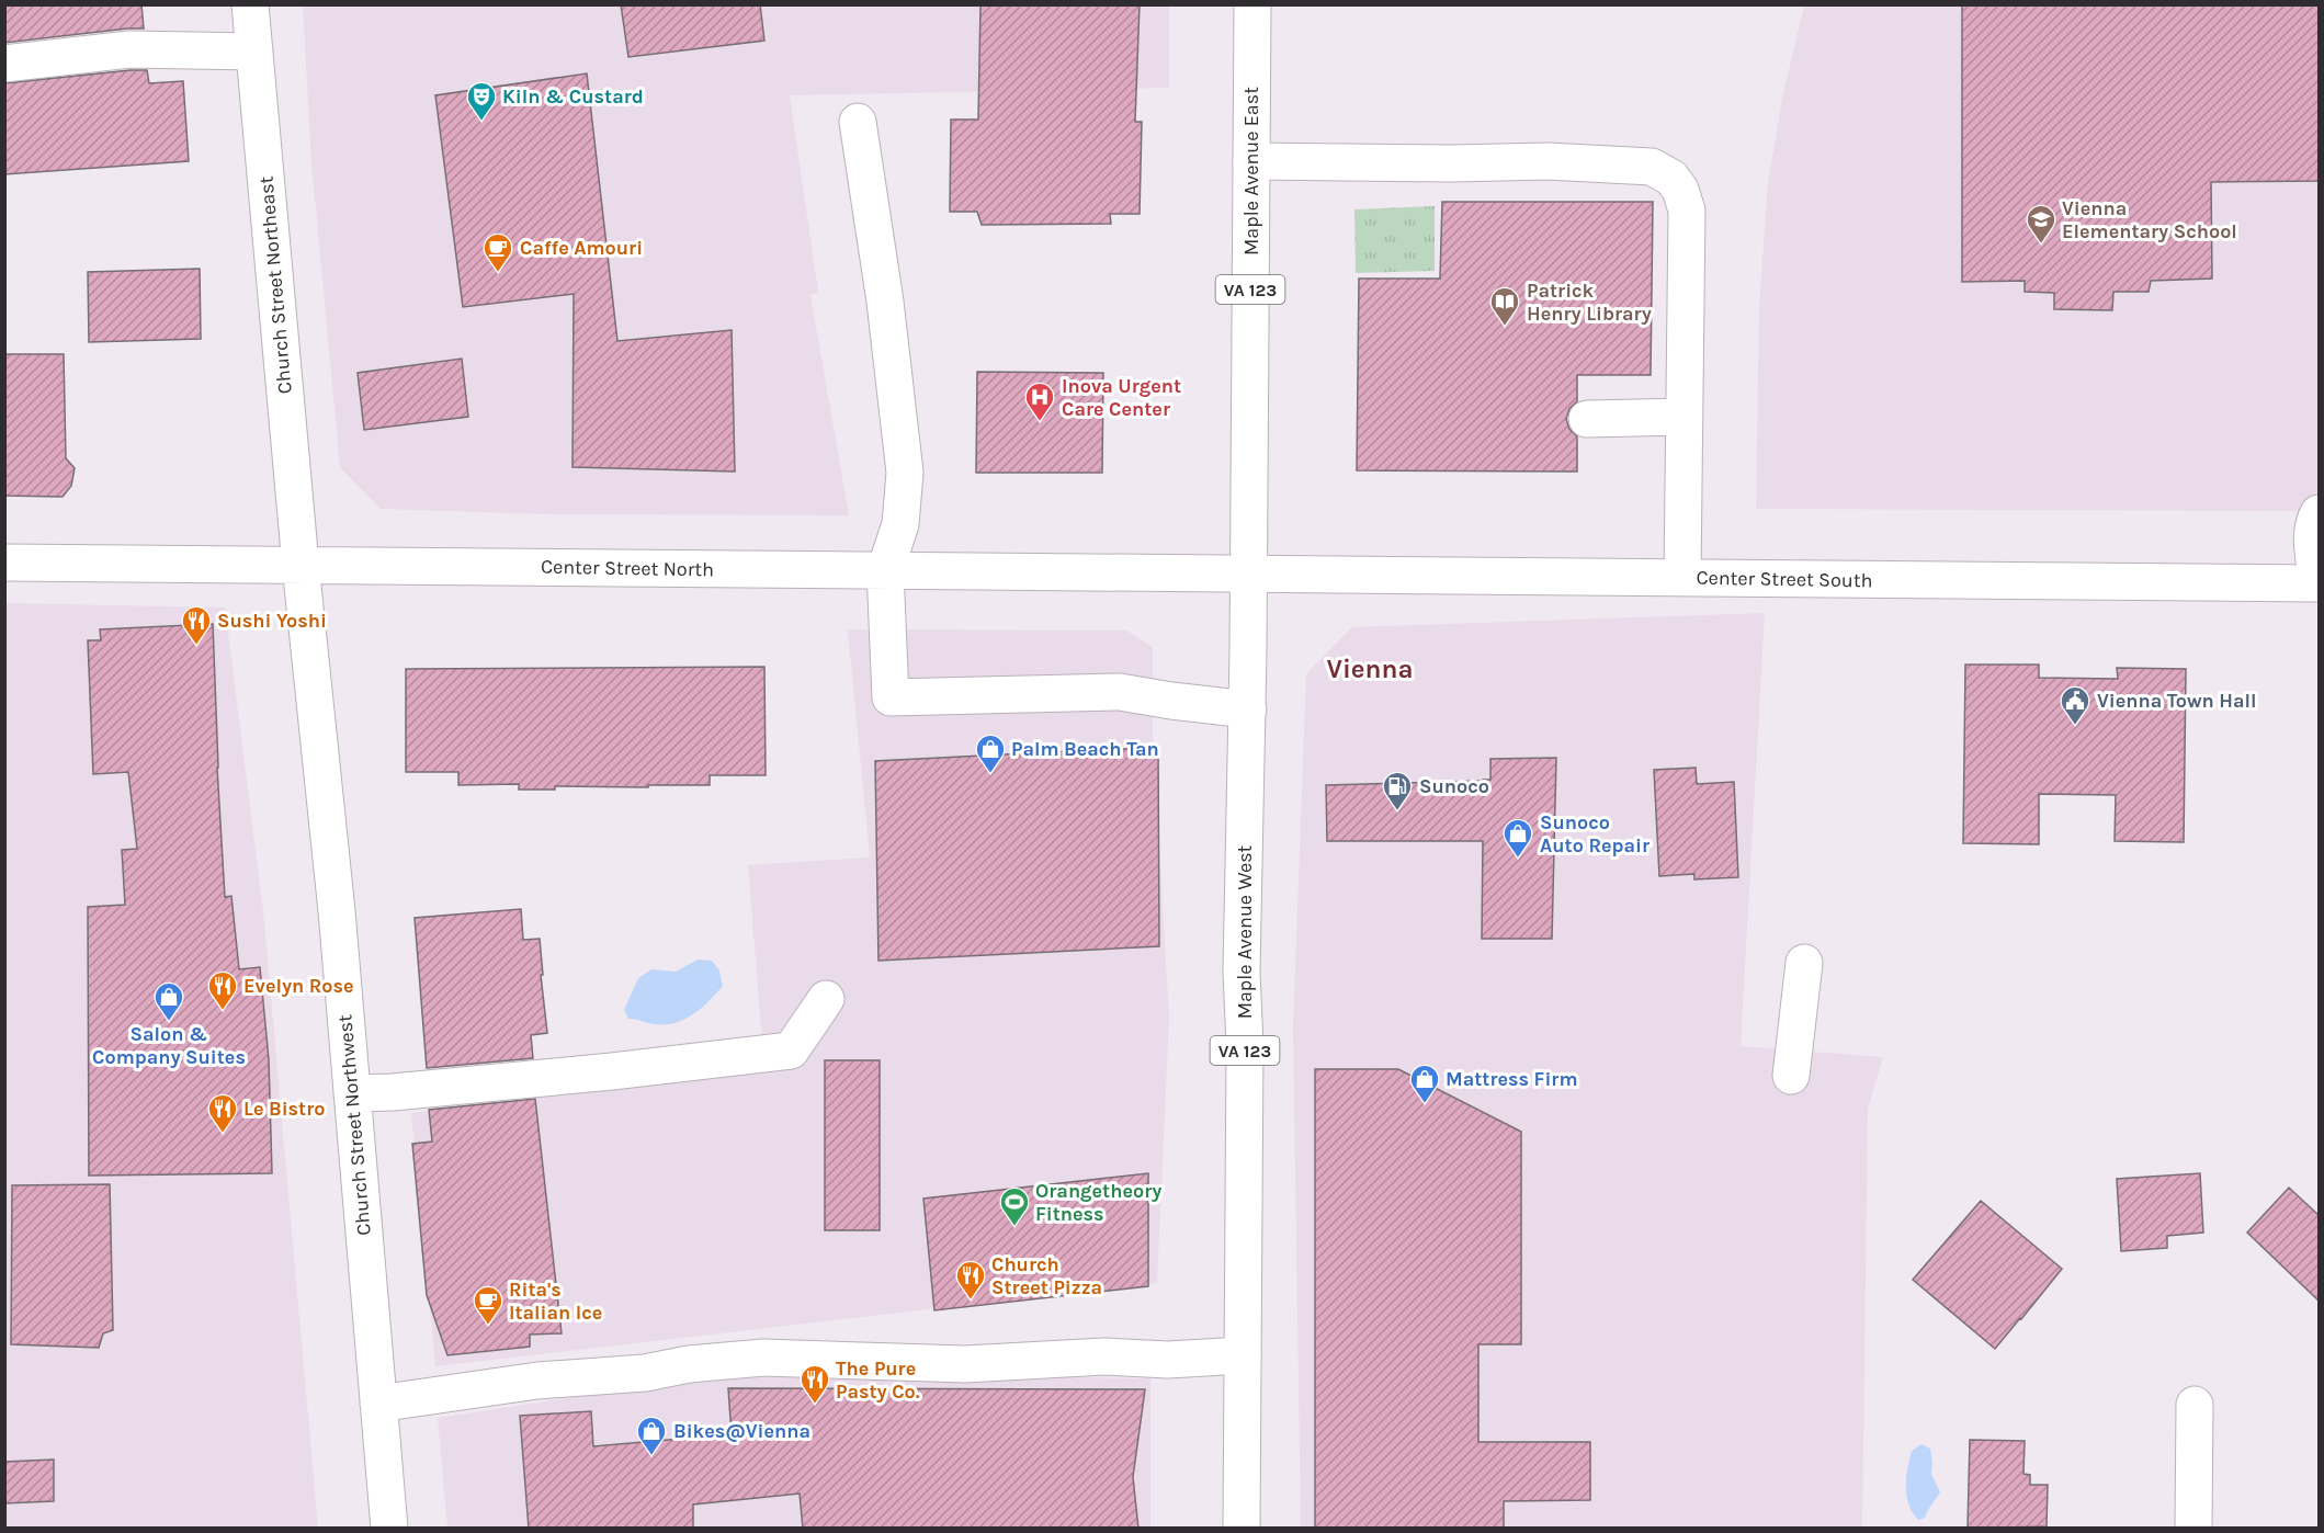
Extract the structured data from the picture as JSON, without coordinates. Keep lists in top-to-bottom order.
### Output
{
  "streets": {
    "street": [
      "Maple Avenue East",
      "Church Street Northeast",
      "VA 123",
      "Center Street North",
      "Center Street South",
      "Maple Avenue West",
      "Church Street Northwest"
    ]
  },
  "crossings": [
    ["Maple Avenue East", "Center Street North"],
    ["Maple Avenue East", "Center Street South"],
    ["Maple Avenue East", "Maple Avenue West"],
    ["Church Street Northeast", "Center Street North"],
    ["Church Street Northeast", "Church Street Northwest"],
    ["Center Street North", "Center Street South"],
    ["Center Street North", "Maple Avenue West"],
    ["Center Street North", "Church Street Northwest"],
    ["Center Street South", "Maple Avenue West"]
  ],
  "districts": ["Vienna"],
  "places": {
    "theatre": ["Kiln & Custard"],
    "school or university": ["Vienna Elementary School"],
    "cafe": ["Caffe Amouri", "Rita's Italian Ice"],
    "library": ["Patrick Henry Library"],
    "hospital": ["Inova Urgent Care Center"],
    "restaurant": [
      "Sushi Yoshi",
      "Evelyn Rose",
      "Le Bistro",
      "Church Street Pizza",
      "The Pure Pasty Co."
    ],
    "public building": ["Vienna Town Hall"],
    "shop": [
      "Palm Beach Tan",
      "Sunoco Auto Repair",
      "Salon & Company Suites",
      "Mattress Firm",
      "Bikes@Vienna"
    ],
    "fuel station": ["Sunoco"],
    "sports": ["Orangetheory Fitness"]
  }
}
